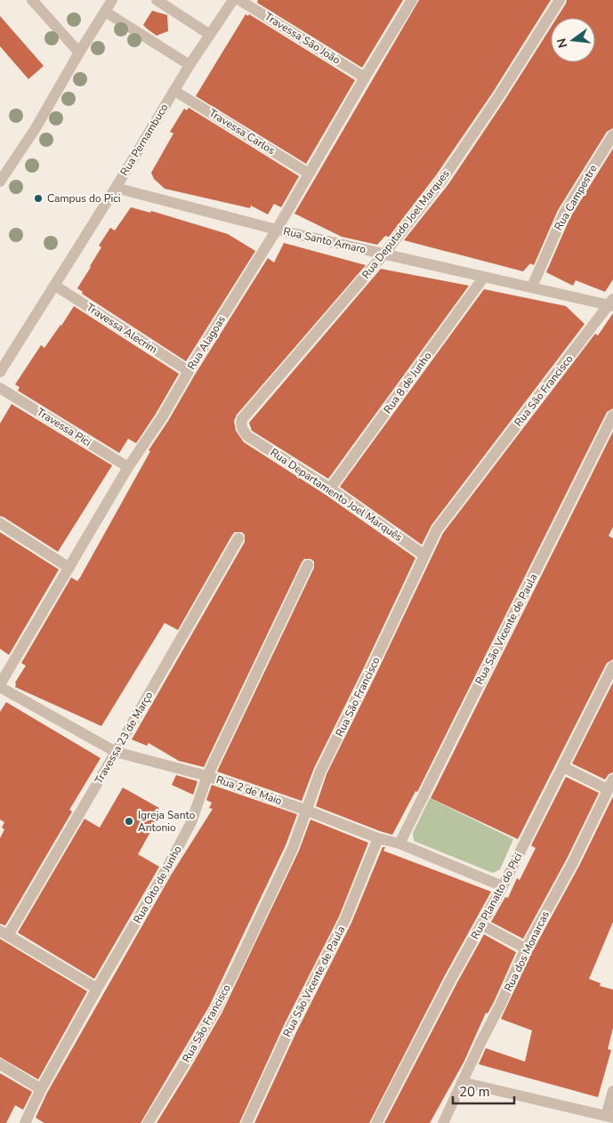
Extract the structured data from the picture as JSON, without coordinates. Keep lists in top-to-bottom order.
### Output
{
  "streets": {
    "street": [
      "Travessa São João",
      "Travessa Carlos",
      "Rua Pernambuco",
      "Rua Campestre",
      "Rua Deputado Joel Marques",
      "Rua Santo Amaro",
      "Travessa Alecrim",
      "Rua Alagoas",
      "Rua 8 de Junho",
      "Rua São Francisco",
      "Travessa Pici",
      "Rua Departamento Joel Marquês",
      "Rua São Vicente de Paula",
      "Travessa 23 de Março",
      "Rua 2 de Maio",
      "Rua Oito de Junho",
      "Rua Planalto do Pici",
      "Rua dos Monarcas"
    ]
  },
  "crossings": [
    ["Travessa São João", "Rua Alagoas"],
    ["Travessa Carlos", "Rua Pernambuco"],
    ["Travessa Carlos", "Rua Alagoas"],
    ["Rua Pernambuco", "Rua Santo Amaro"],
    ["Rua Pernambuco", "Travessa Alecrim"],
    ["Rua Campestre", "Rua Santo Amaro"],
    ["Rua Deputado Joel Marques", "Rua Santo Amaro"],
    ["Rua Deputado Joel Marques", "Rua Departamento Joel Marquês"],
    ["Rua Santo Amaro", "Rua Alagoas"],
    ["Rua Santo Amaro", "Rua 8 de Junho"],
    ["Rua Santo Amaro", "Rua São Francisco"],
    ["Travessa Alecrim", "Rua Alagoas"],
    ["Rua Alagoas", "Travessa Pici"],
    ["Rua Alagoas", "Rua 2 de Maio"],
    ["Rua 8 de Junho", "Rua Departamento Joel Marquês"],
    ["Rua São Francisco", "Rua Departamento Joel Marquês"],
    ["Rua São Francisco", "Rua 2 de Maio"],
    ["Rua São Vicente de Paula", "Rua 2 de Maio"],
    ["Travessa 23 de Março", "Rua 2 de Maio"],
    ["Rua 2 de Maio", "Rua Oito de Junho"],
    ["Rua 2 de Maio", "Rua Planalto do Pici"]
  ],
  "places": ["Campus do Pici", "Igreja Santo Antonio"],
  "scale_bar": "20 m",
  "north": "left"
}
